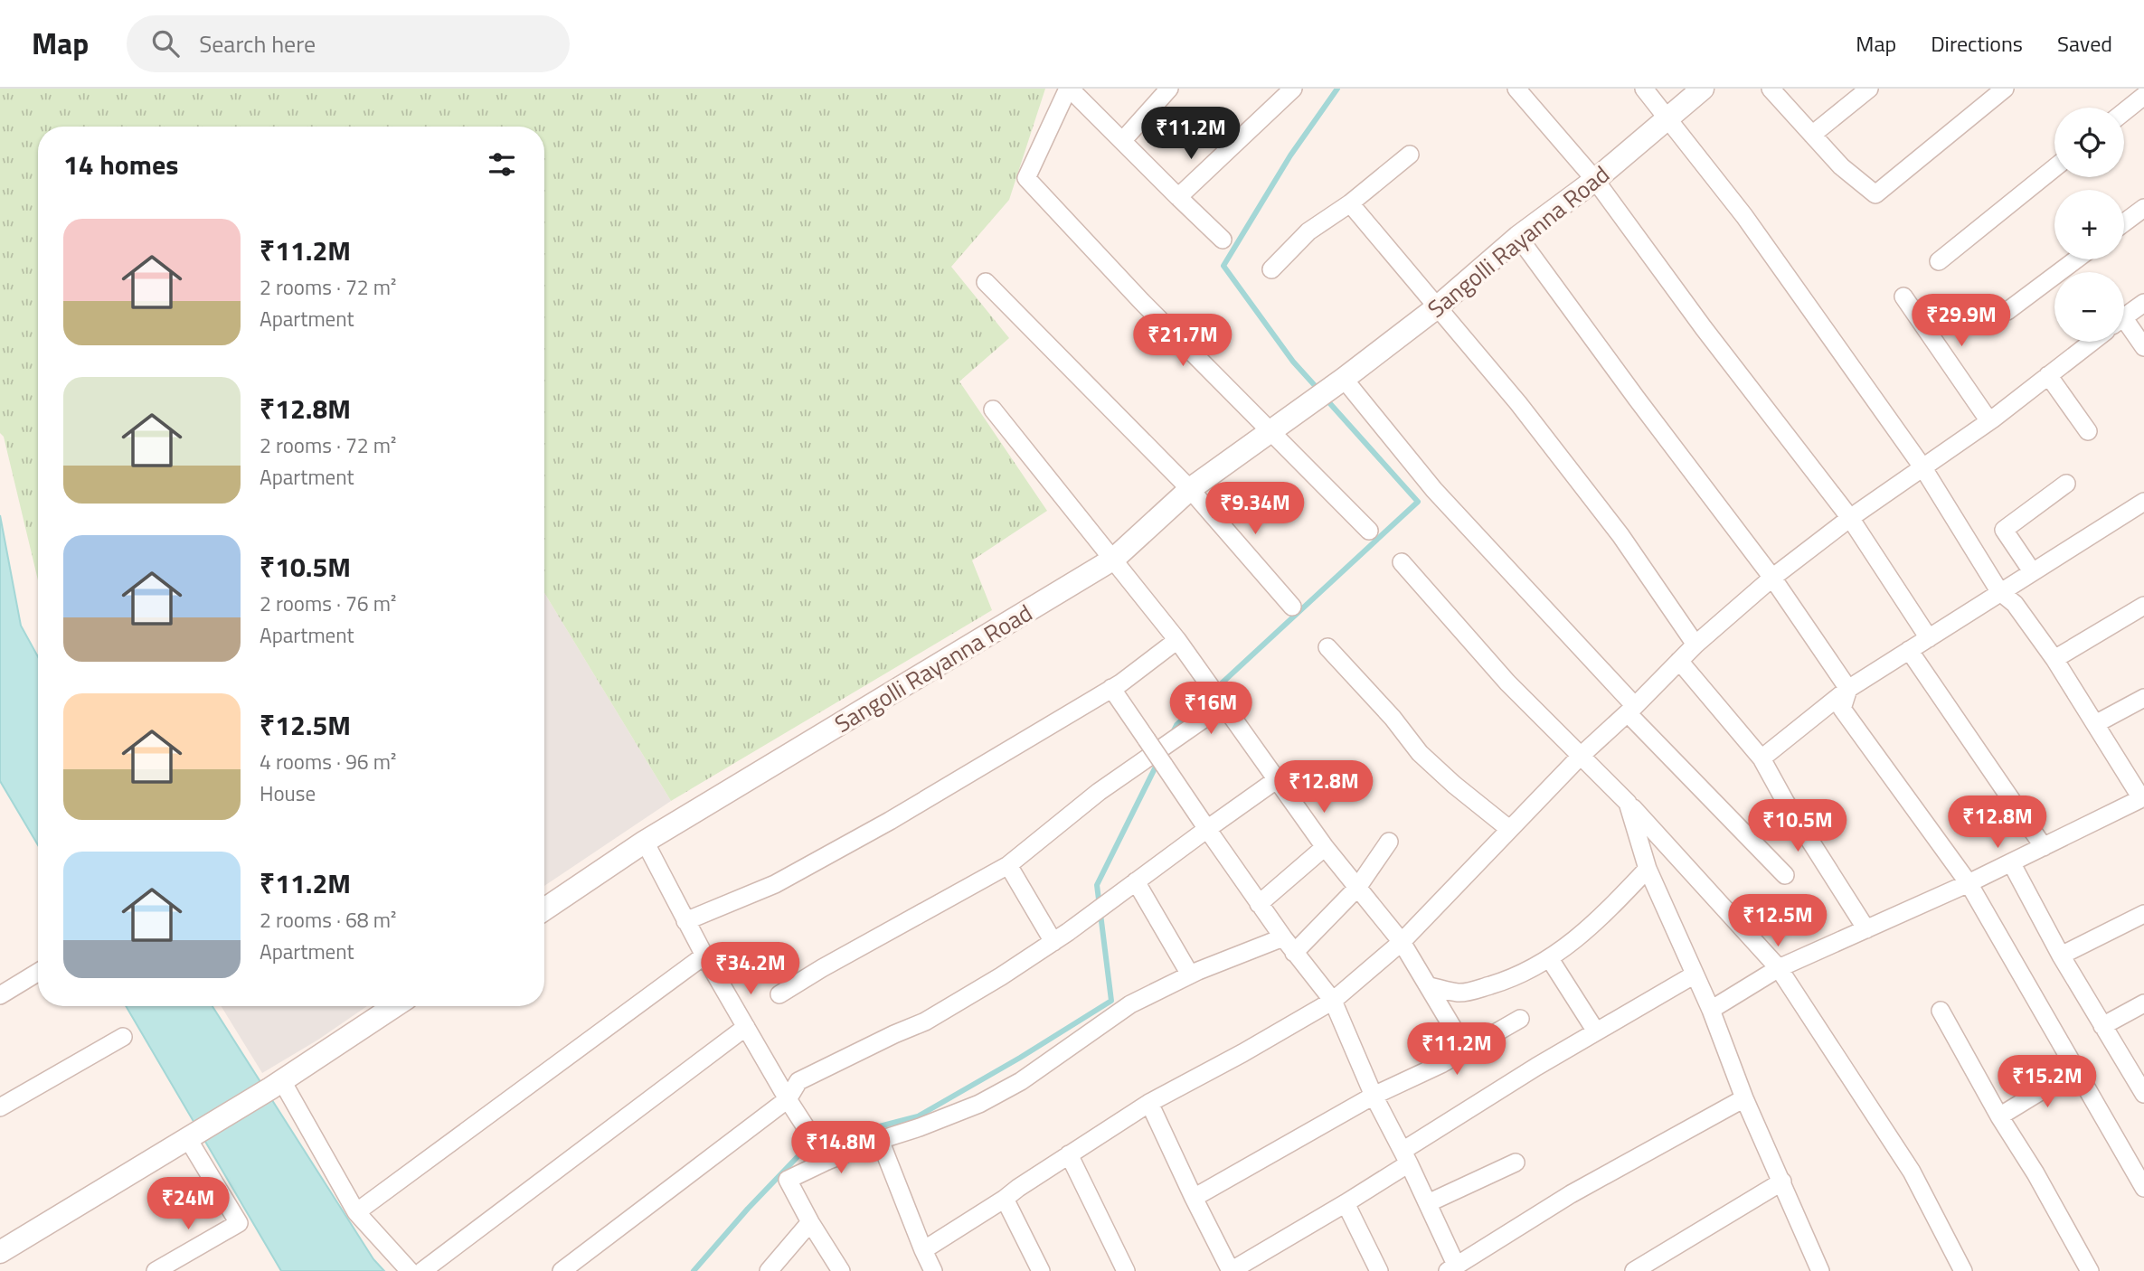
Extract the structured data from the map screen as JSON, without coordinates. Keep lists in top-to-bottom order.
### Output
{
  "streets": {
    "street": ["Sangolli Rayanna Road"]
  },
  "page": {
    "header": "Map",
    "search": "Search here",
    "nav": ["Map", "Directions", "Saved"],
    "price": [
      "₹11.2M",
      "₹29.9M",
      "₹21.7M",
      "₹9.34M",
      "₹16M",
      "₹12.8M",
      "₹12.8M",
      "₹10.5M",
      "₹12.5M",
      "₹34.2M",
      "₹11.2M",
      "₹15.2M",
      "₹14.8M",
      "₹24M"
    ],
    "map_buttons": ["+", "−"],
    "heading": "14 homes",
    "list": [
      {
        "name": "₹11.2M",
        "note": "2 rooms · 72 m² · Apartment"
      },
      {
        "name": "₹12.8M",
        "note": "2 rooms · 72 m² · Apartment"
      },
      {
        "name": "₹10.5M",
        "note": "2 rooms · 76 m² · Apartment"
      },
      {
        "name": "₹12.5M",
        "note": "4 rooms · 96 m² · House"
      },
      {
        "name": "₹11.2M",
        "note": "2 rooms · 68 m² · Apartment"
      }
    ]
  }
}
